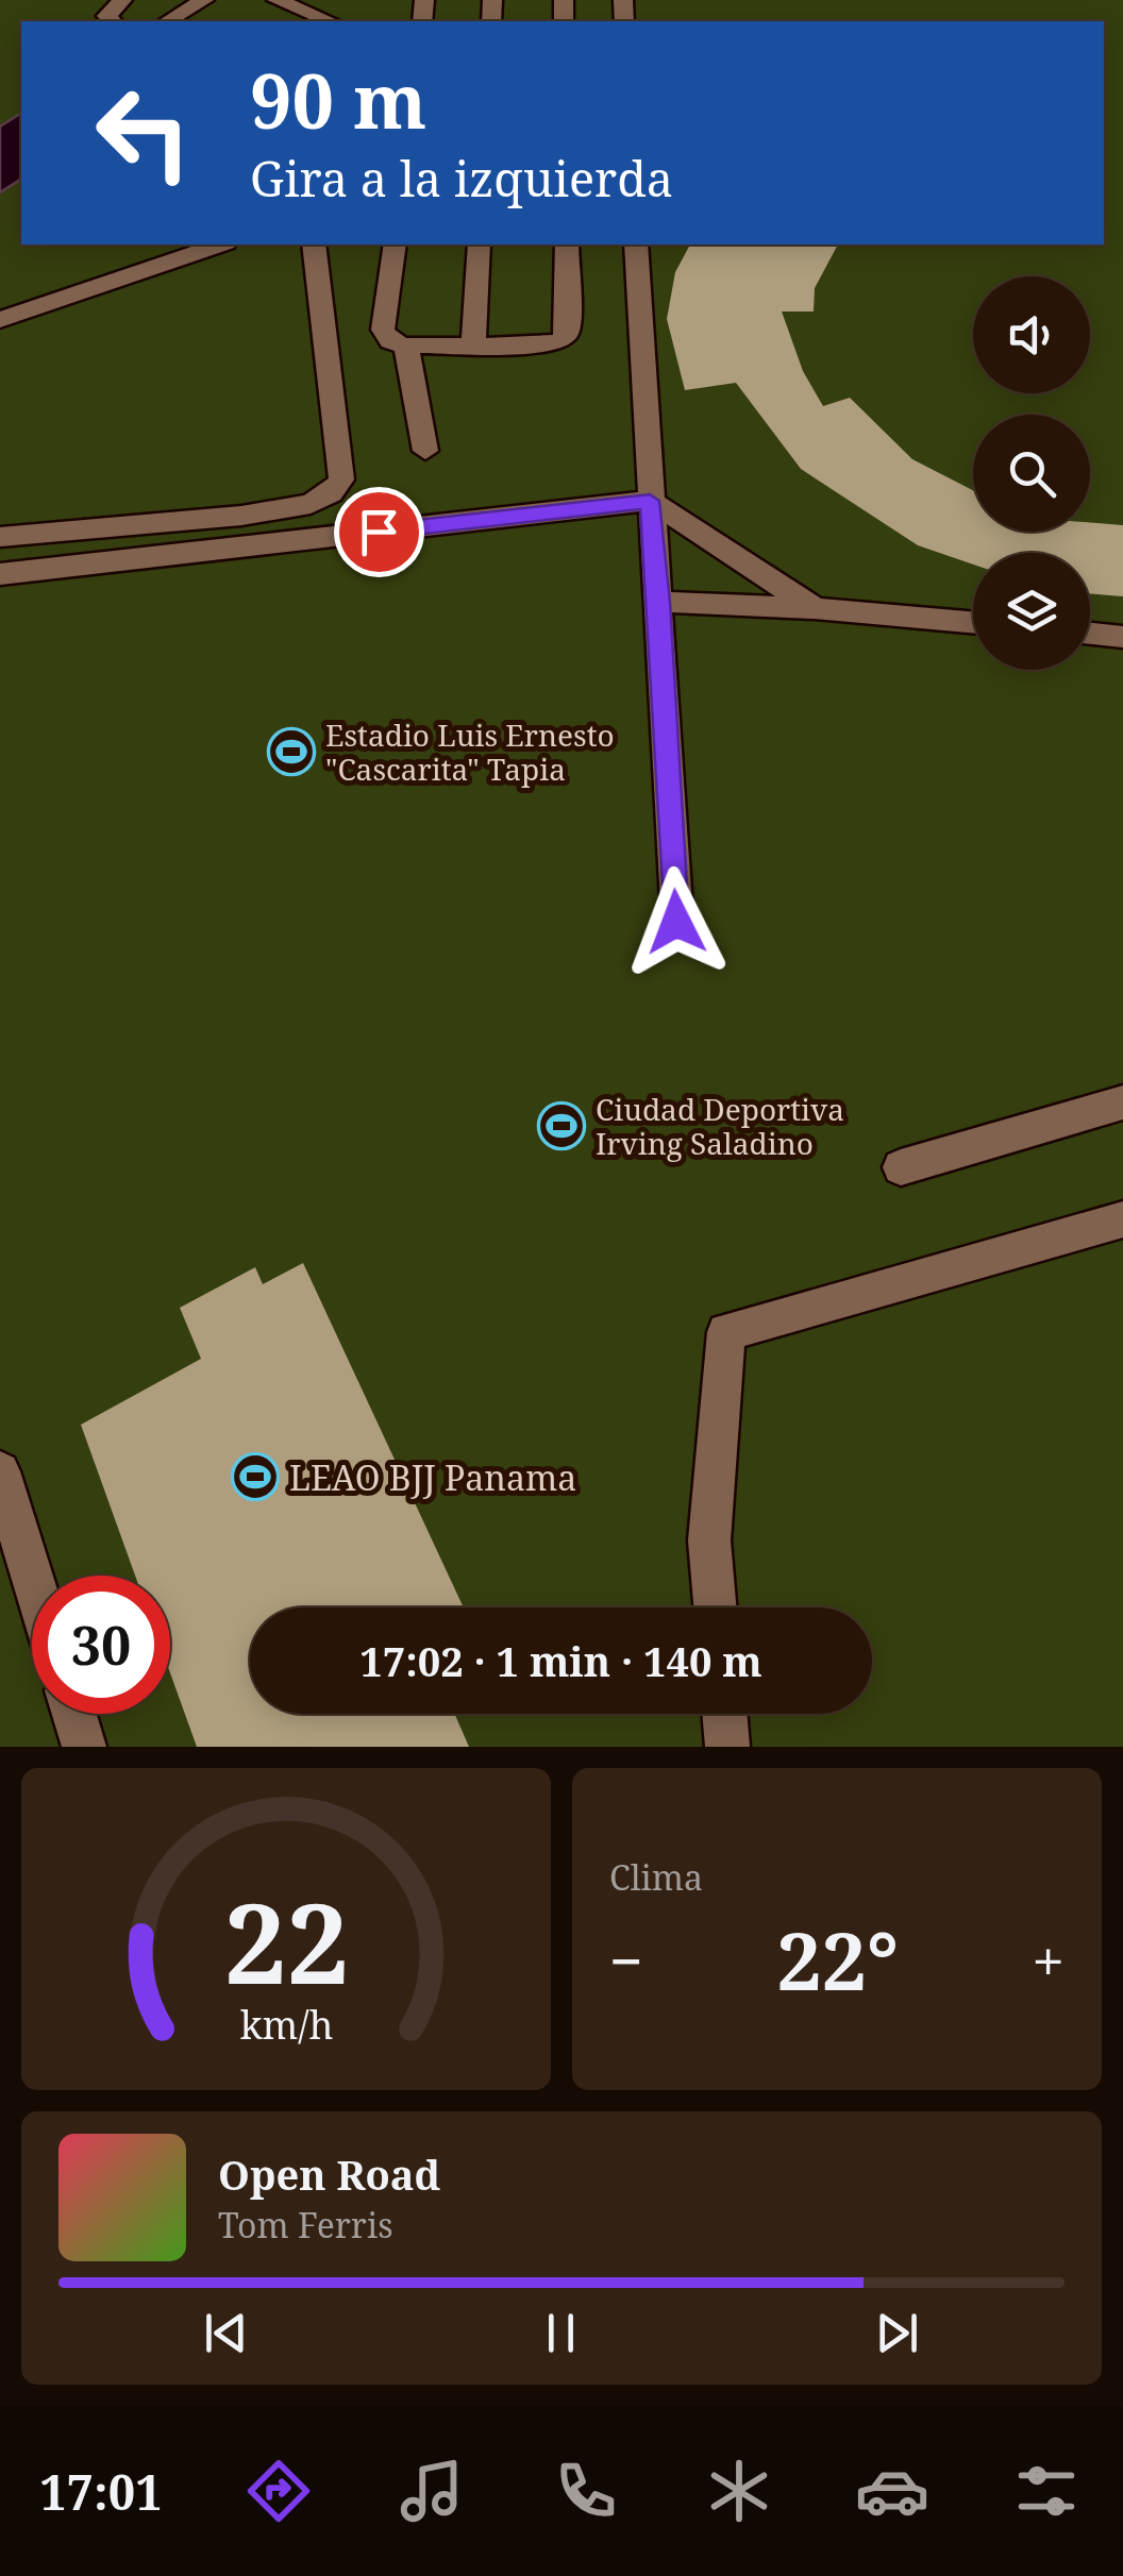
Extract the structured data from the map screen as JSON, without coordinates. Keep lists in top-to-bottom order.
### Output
{
  "places": {
    "sports": ["Estadio Luis Ernesto \"Cascarita\" Tapia", "Ciudad Deportiva Irving Saladino", "LEAO BJJ Panama"]
  },
  "page": {
    "turn": ["90 m", "Gira a la izquierda"],
    "limit": "30",
    "trip": "17:02 · 1 min · 140 m",
    "tile": "Clima",
    "heat": ["−", "22°", "+"],
    "song": ["Open Road", "Tom Ferris"],
    "tabs": "17:01",
    "gauge": ["22", "km/h"]
  }
}
